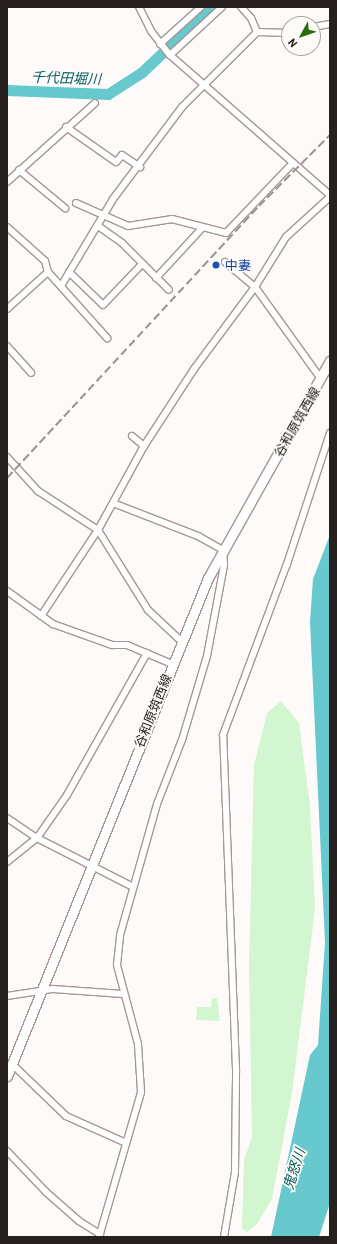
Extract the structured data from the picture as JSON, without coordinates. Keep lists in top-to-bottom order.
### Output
{
  "streets": {
    "main road": ["谷和原筑西線"]
  },
  "water": ["千代田堀川", "鬼怒川"],
  "places": ["中妻"],
  "north": "bottom left"
}
